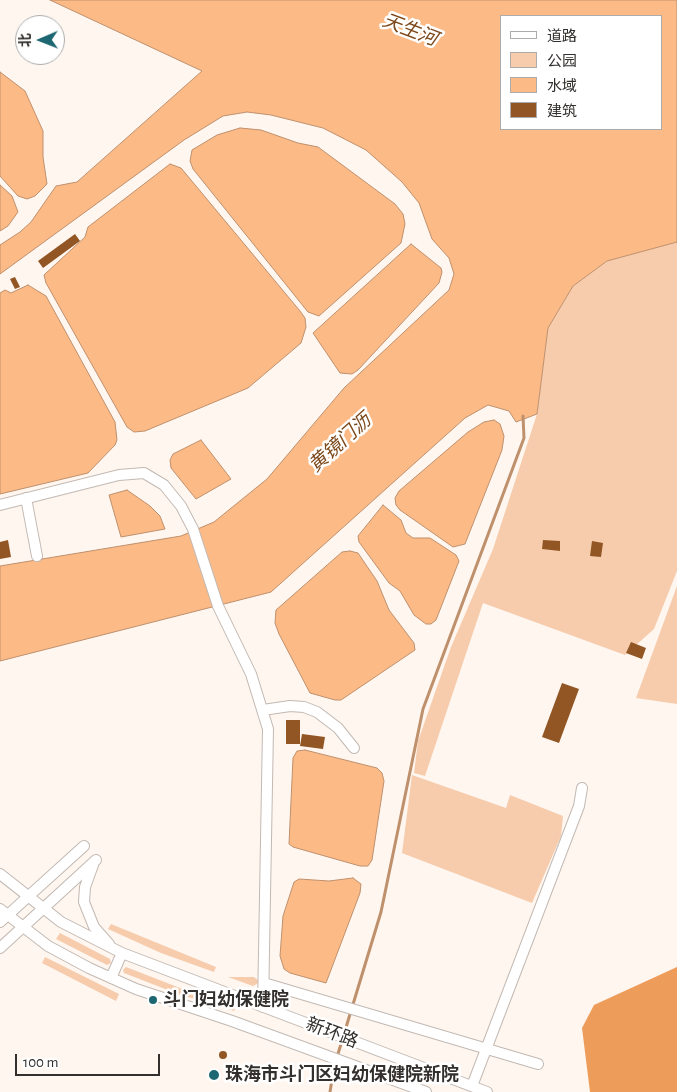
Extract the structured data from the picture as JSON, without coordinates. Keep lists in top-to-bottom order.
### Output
{
  "streets": {
    "street": ["新环路"]
  },
  "water": ["天生河", "黄镜门沥"],
  "places": ["斗门妇幼保健院", "珠海市斗门区妇幼保健院新院"],
  "legend": [
    "道路",
    "公园",
    "水域",
    "建筑"
  ],
  "scale_bar": "100 m",
  "north": "left"
}
